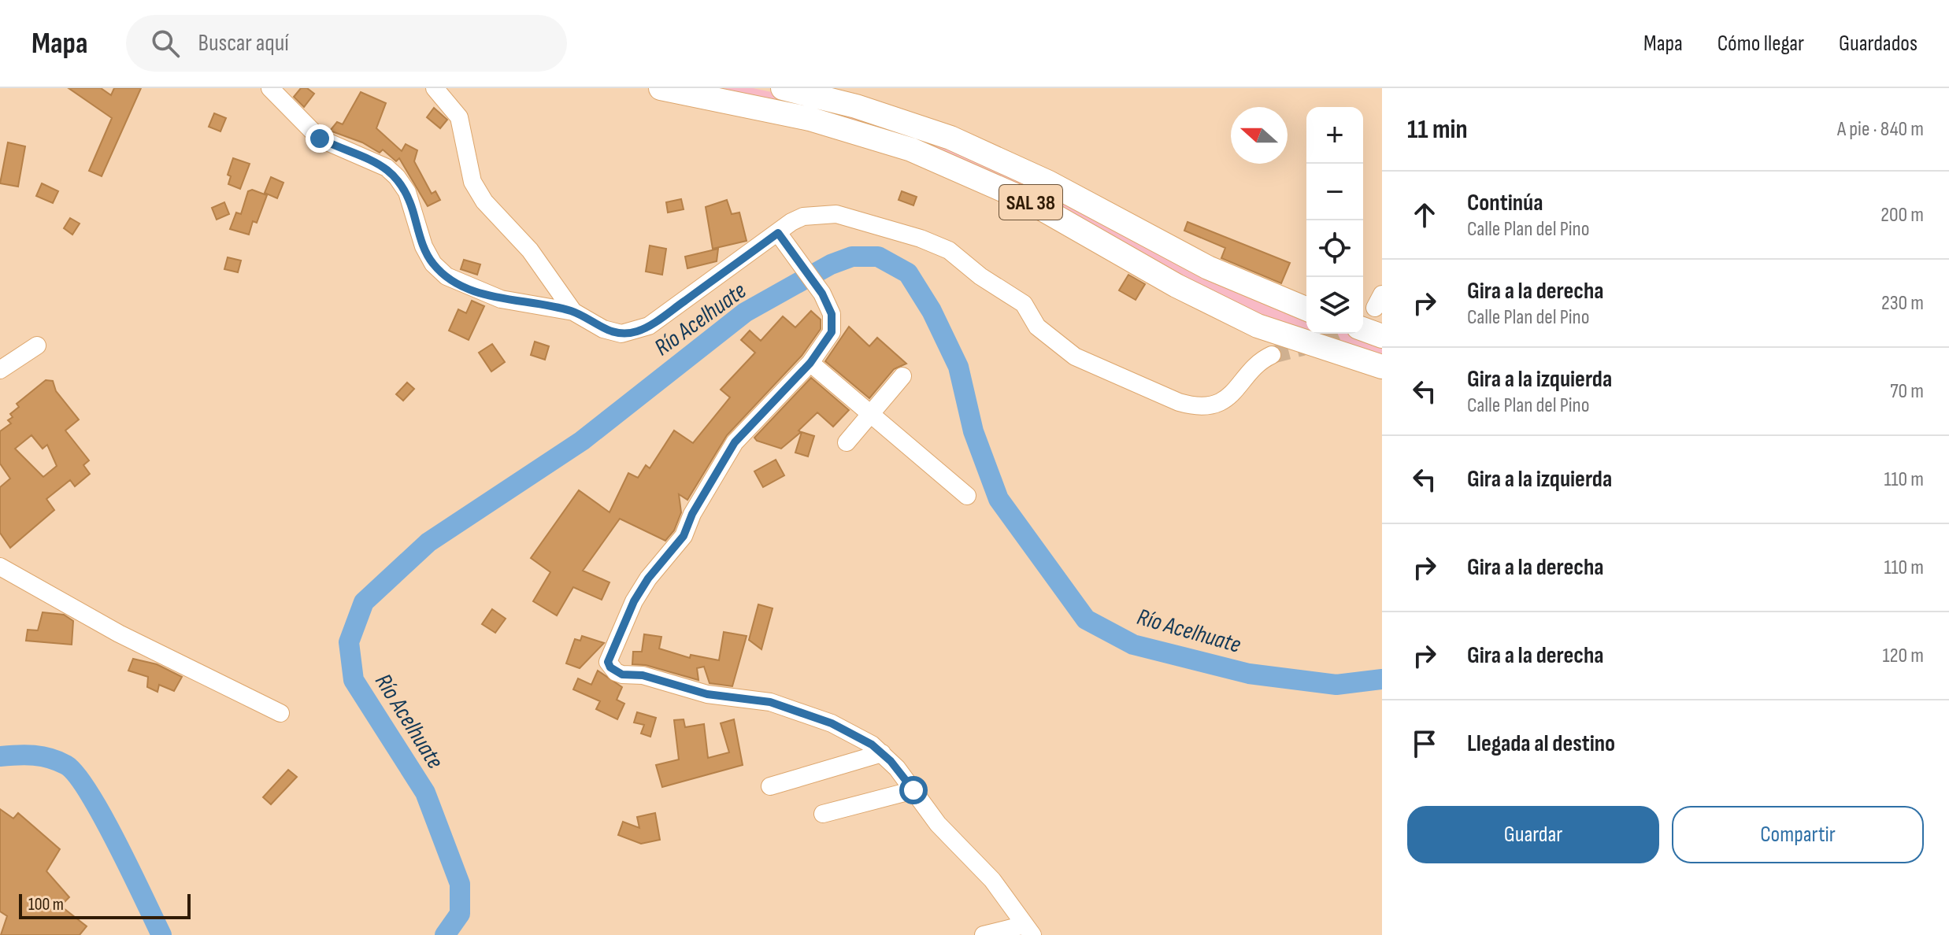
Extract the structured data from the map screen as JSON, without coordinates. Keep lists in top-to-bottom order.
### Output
{
  "streets": {
    "highway": ["SAL 38"]
  },
  "water": ["Río Acelhuate"],
  "scale_bar": "100 m",
  "north": "left",
  "page": {
    "header": "Mapa",
    "search": "Buscar aquí",
    "nav": ["Mapa", "Cómo llegar", "Guardados"],
    "heading": ["11 min", "A pie · 840 m"],
    "map_buttons": ["+", "−"],
    "list": [
      ["Continúa", "Calle Plan del Pino", "200 m"],
      ["Gira a la derecha", "Calle Plan del Pino", "230 m"],
      ["Gira a la izquierda", "Calle Plan del Pino", "70 m"],
      ["Gira a la izquierda", "110 m"],
      ["Gira a la derecha", "110 m"],
      ["Gira a la derecha", "120 m"],
      "Llegada al destino"
    ],
    "buttons": ["Guardar", "Compartir"],
    "scale": "100 m"
  }
}
